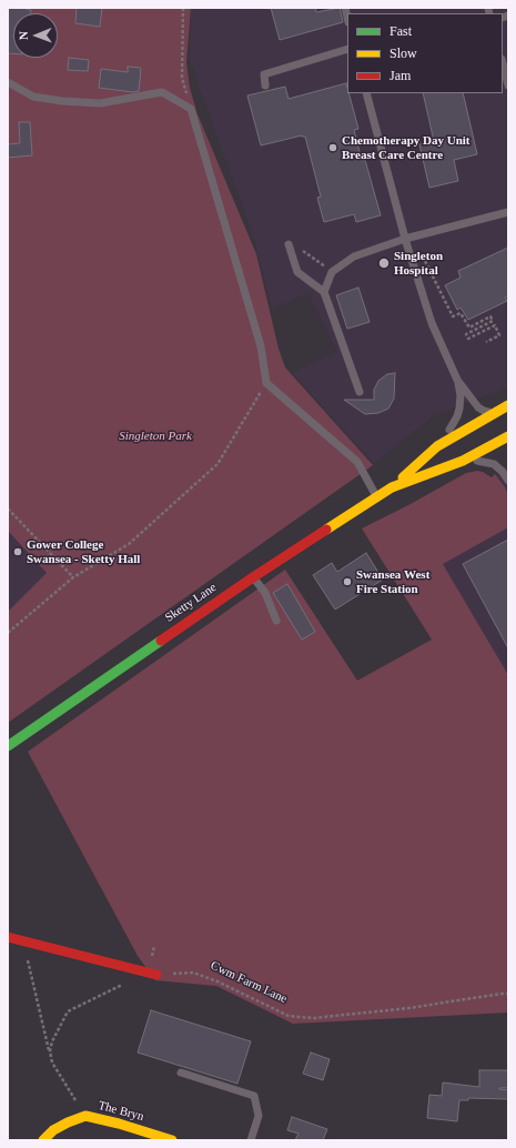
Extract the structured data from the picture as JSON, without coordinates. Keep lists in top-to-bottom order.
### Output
{
  "streets": {
    "main road": ["Sketty Lane", "The Bryn"],
    "path": ["Cwm Farm Lane"]
  },
  "parks": ["Singleton Park"],
  "places": [
    "Chemotherapy Day Unit Breast Care Centre",
    "Singleton Hospital",
    "Gower College Swansea - Sketty Hall",
    "Swansea West Fire Station"
  ],
  "legend": ["Fast", "Slow", "Jam"],
  "north": "left"
}
